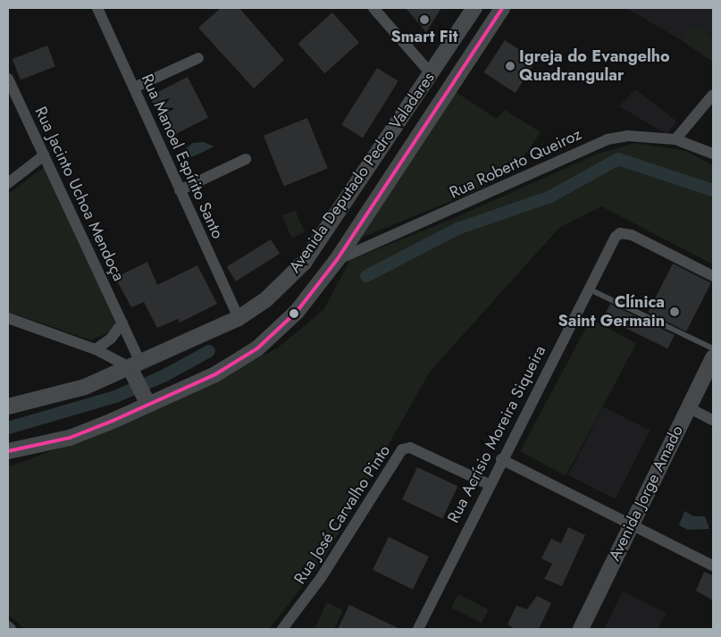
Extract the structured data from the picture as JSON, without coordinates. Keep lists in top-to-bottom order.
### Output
{
  "streets": {
    "main road": ["Avenida Deputado Pedro Valadares", "Avenida Jorge Amado"],
    "street": [
      "Rua Manoel Espírito Santo",
      "Rua Roberto Queiroz",
      "Rua Jacinto Uchoa Mendoça",
      "Rua Acrísio Moreira Siqueira",
      "Rua José Carvalho Pinto"
    ]
  },
  "crossings": [
    ["Rua Manoel Espírito Santo", "Avenida Deputado Pedro Valadares"],
    ["Rua Roberto Queiroz", "Avenida Deputado Pedro Valadares"],
    ["Avenida Deputado Pedro Valadares", "Rua Jacinto Uchoa Mendoça"],
    ["Rua Acrísio Moreira Siqueira", "Rua José Carvalho Pinto"]
  ],
  "places": ["Smart Fit", "Igreja do Evangelho Quadrangular", "Clínica Saint Germain"]
}
